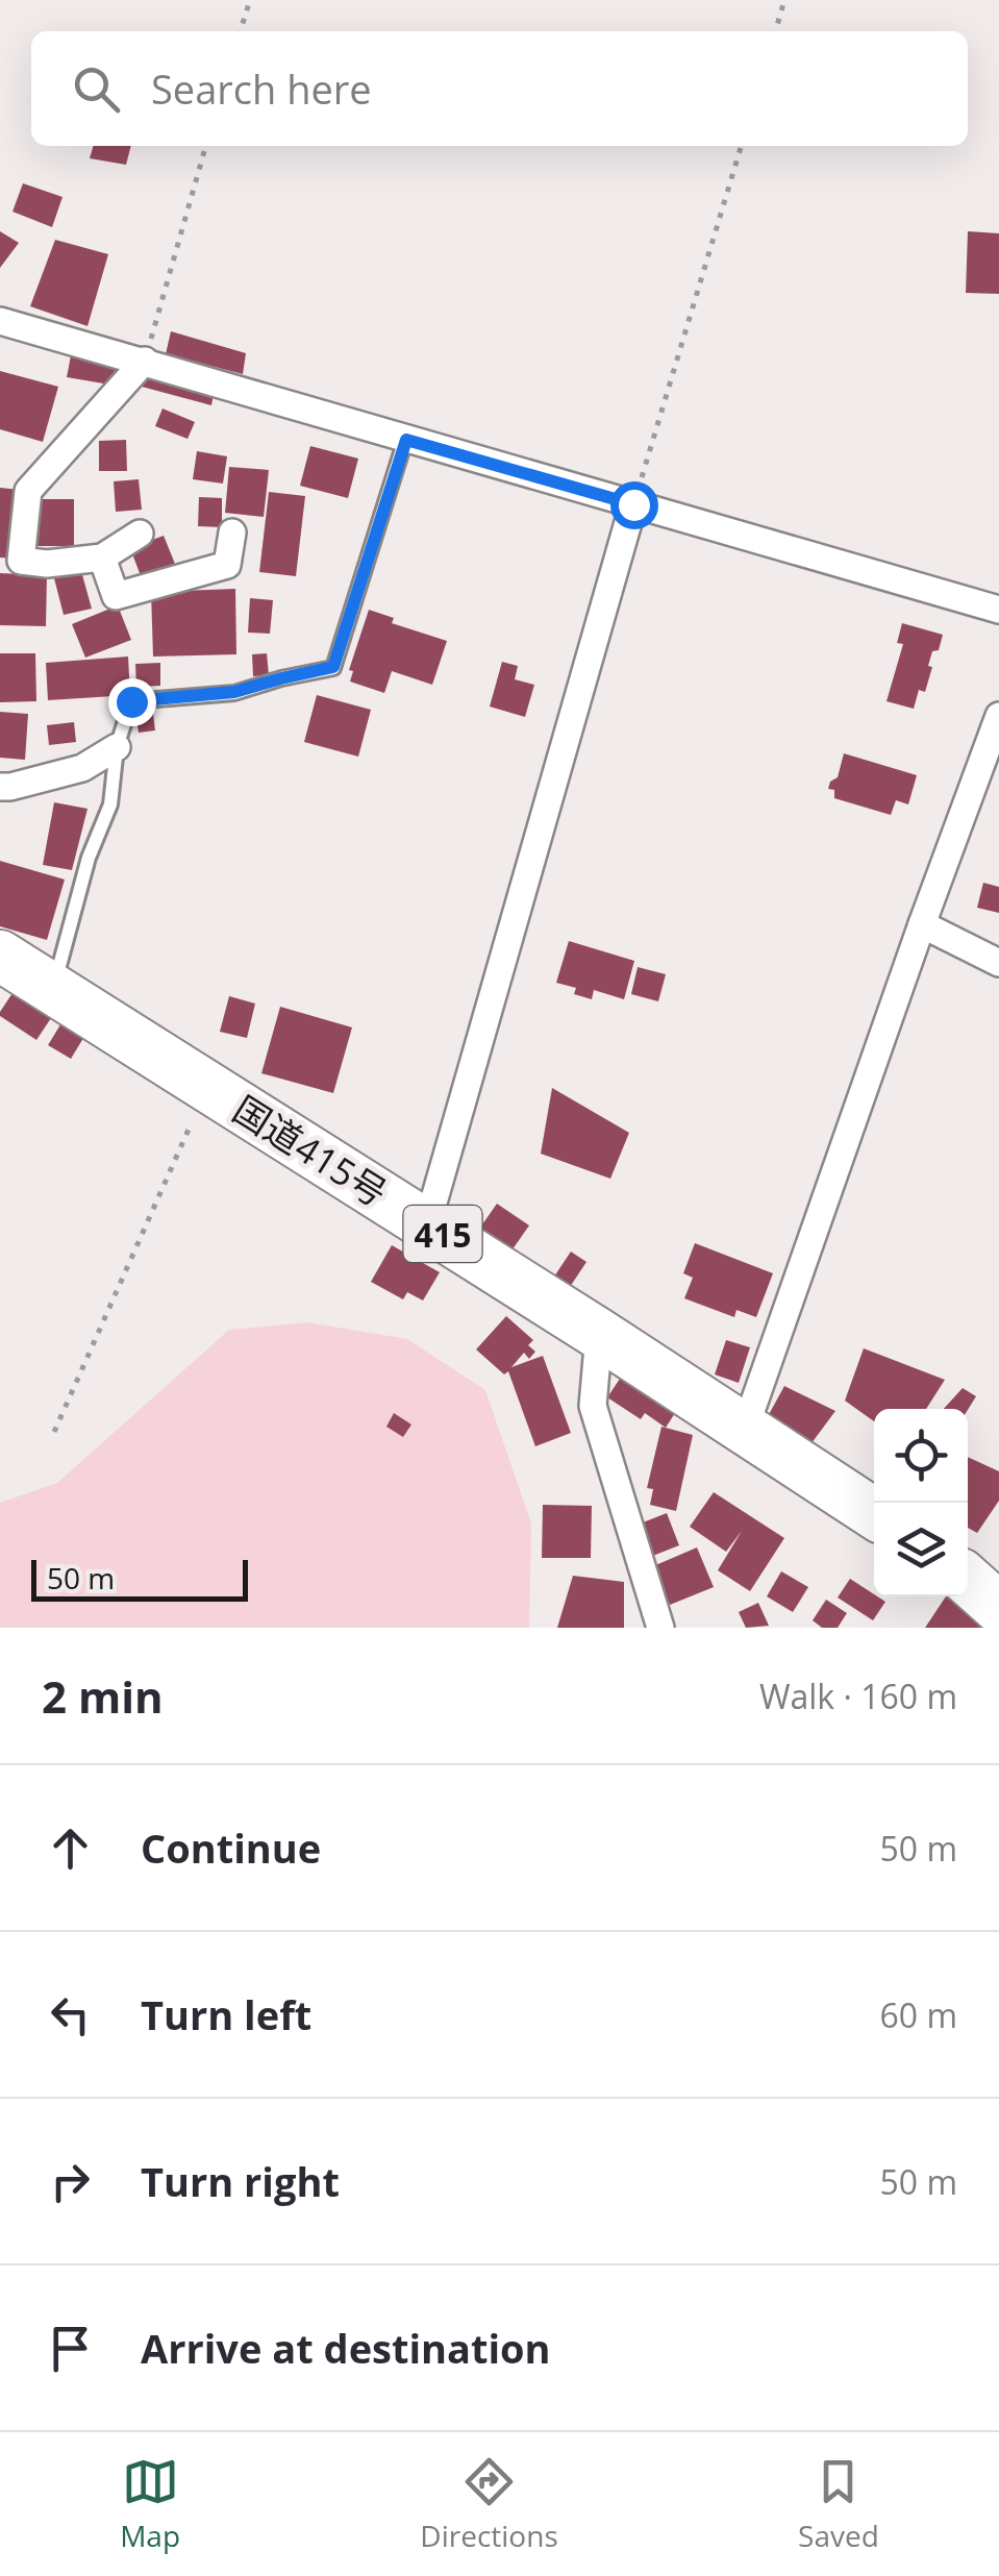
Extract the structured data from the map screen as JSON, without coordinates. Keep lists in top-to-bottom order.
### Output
{
  "streets": {
    "highway": ["国道415号", "415"]
  },
  "scale_bar": "50 m",
  "page": {
    "search": "Search here",
    "scale": "50 m",
    "heading": ["2 min", "Walk · 160 m"],
    "list": [
      ["Continue", "50 m"],
      ["Turn left", "60 m"],
      ["Turn right", "50 m"],
      "Arrive at destination"
    ],
    "nav": ["Map", "Directions", "Saved"]
  }
}
